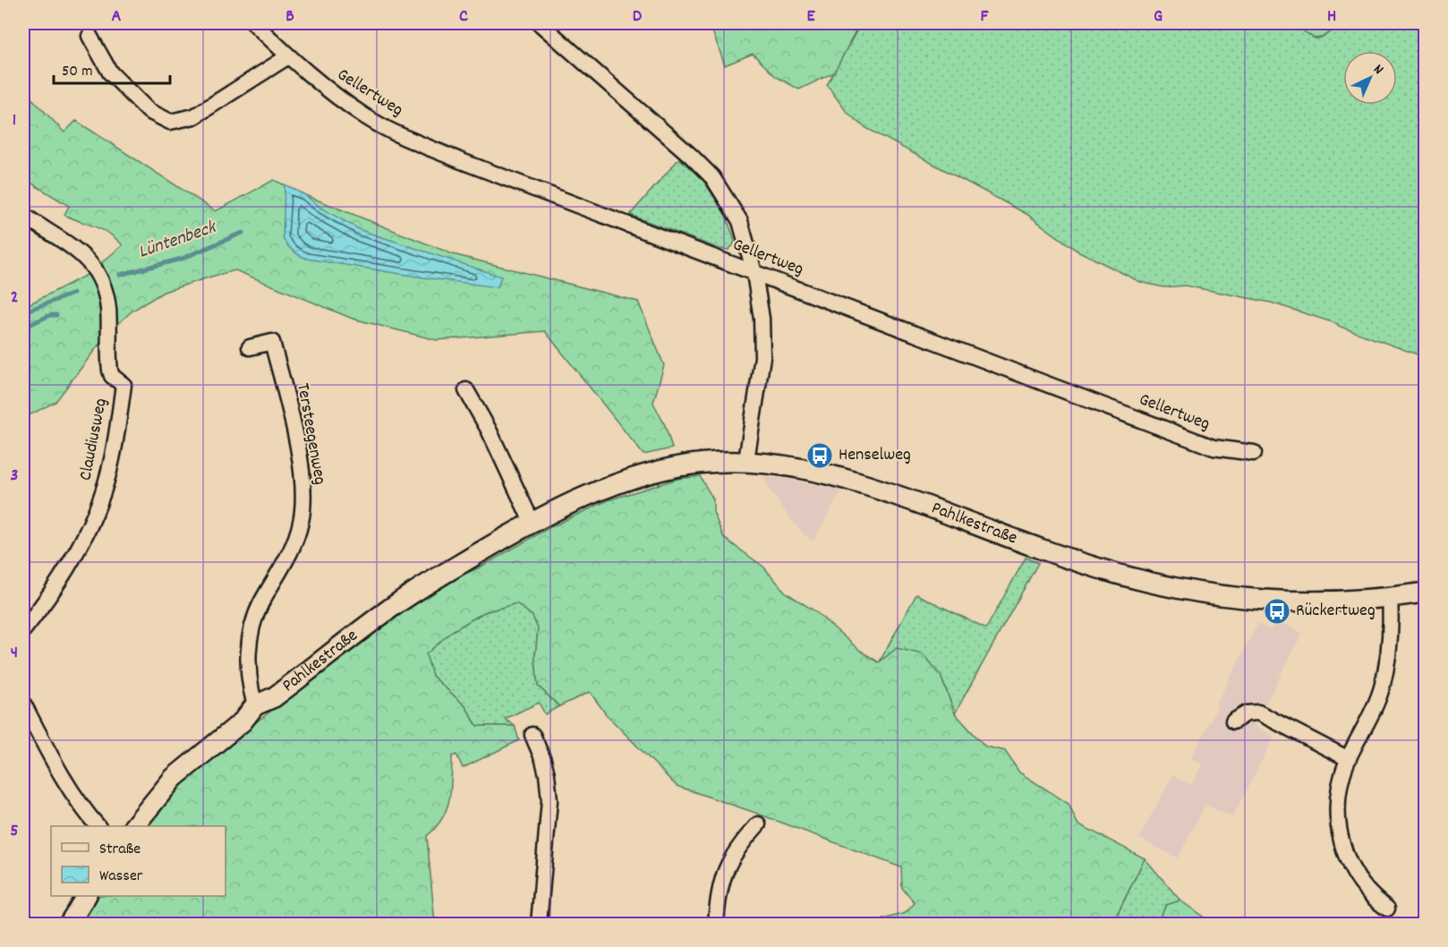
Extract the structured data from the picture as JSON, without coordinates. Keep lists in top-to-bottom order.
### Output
{
  "streets": {
    "street": [
      "Gellertweg",
      "Tersteegenweg",
      "Claudiusweg",
      "Pahlkestraße"
    ]
  },
  "crossings": [
    ["Tersteegenweg", "Pahlkestraße"]
  ],
  "water": ["Lüntenbeck"],
  "places": {
    "bus stop": ["Henselweg", "Rückertweg"]
  },
  "legend": ["Straße", "Wasser"],
  "scale_bar": "50 m",
  "north": "top right",
  "grid": {
    "columns": [
      "A",
      "B",
      "C",
      "D",
      "E",
      "F",
      "G",
      "H"
    ],
    "rows": [
      "1",
      "2",
      "3",
      "4",
      "5"
    ]
  }
}
